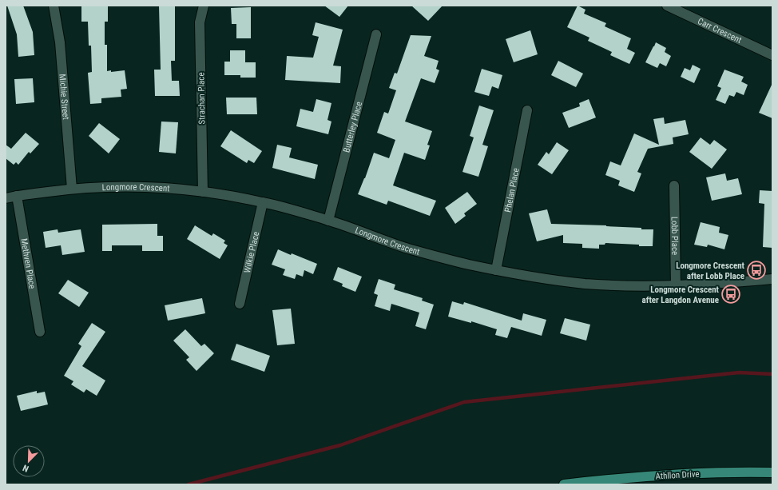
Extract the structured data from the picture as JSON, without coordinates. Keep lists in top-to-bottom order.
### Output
{
  "streets": {
    "main road": ["Athllon Drive"],
    "street": [
      "Carr Crescent",
      "Michie Street",
      "Strachan Place",
      "Butterley Place",
      "Longmore Crescent",
      "Phelan Place",
      "Lobb Place",
      "Wilkie Place",
      "Methven Place"
    ]
  },
  "crossings": [
    ["Michie Street", "Longmore Crescent"],
    ["Strachan Place", "Longmore Crescent"],
    ["Butterley Place", "Longmore Crescent"],
    ["Longmore Crescent", "Phelan Place"],
    ["Longmore Crescent", "Lobb Place"],
    ["Longmore Crescent", "Wilkie Place"],
    ["Longmore Crescent", "Methven Place"]
  ],
  "places": {
    "bus stop": ["Longmore Crescent after Lobb Place", "Longmore Crescent after Langdon Avenue"]
  },
  "north": "bottom left"
}
